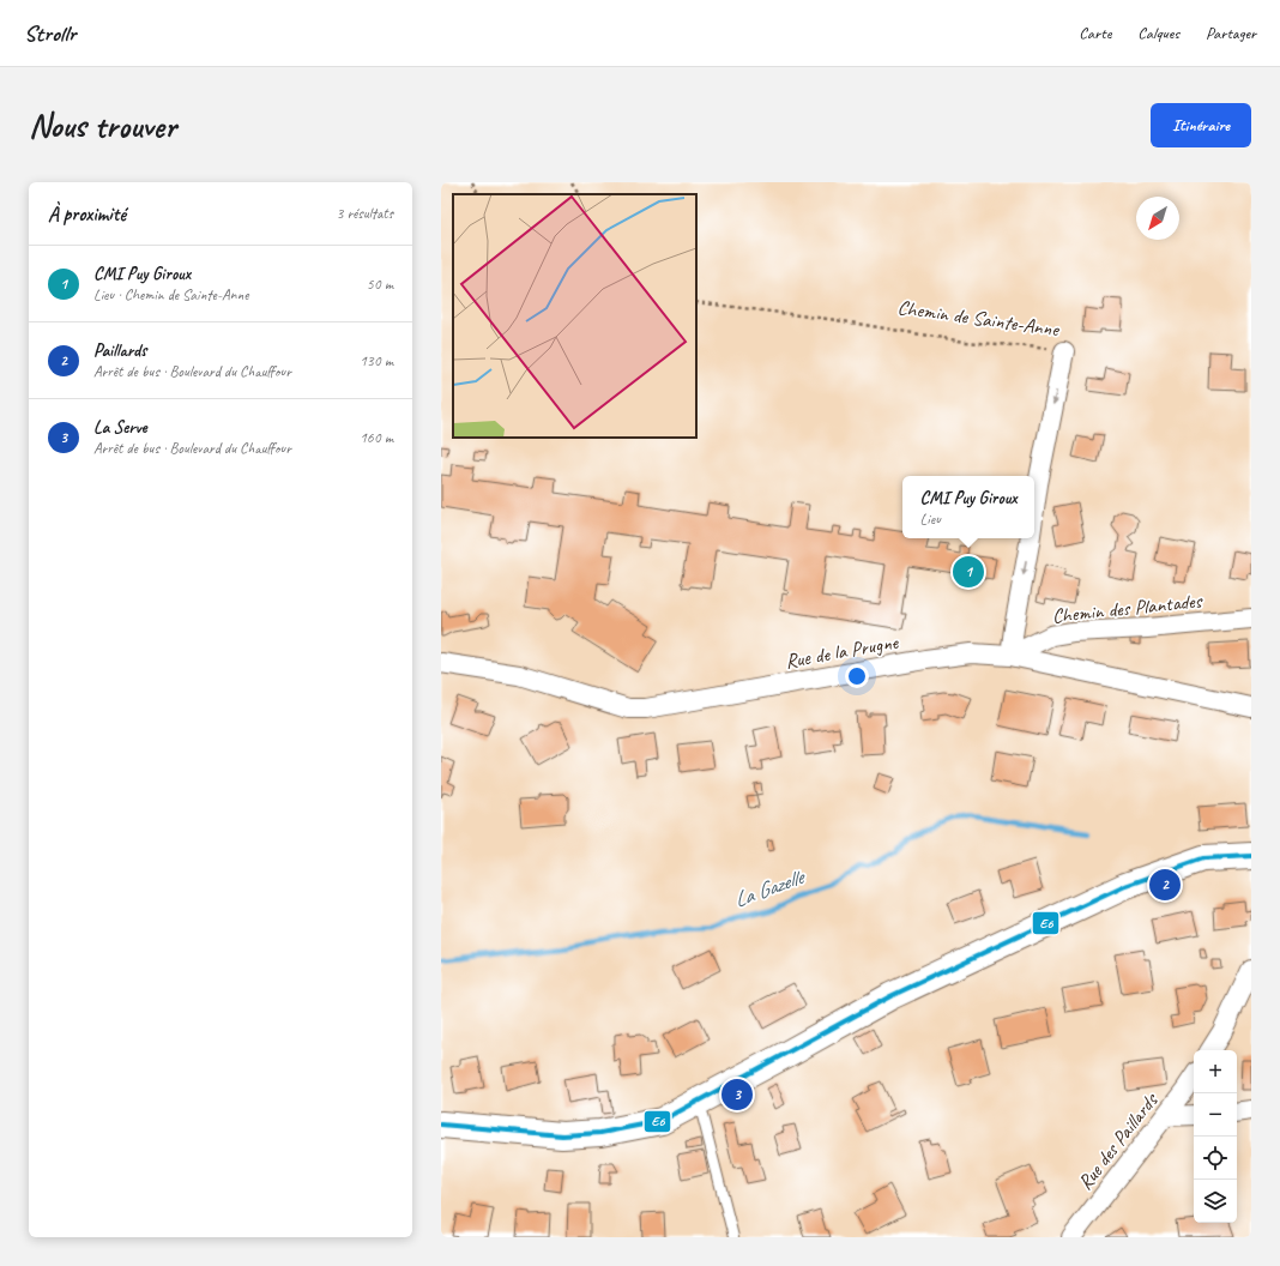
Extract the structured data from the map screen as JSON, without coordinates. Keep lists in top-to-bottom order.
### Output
{
  "streets": {
    "street": [
      "Chemin de Sainte-Anne",
      "Chemin des Plantades",
      "Rue de la Prugne",
      "Rue des Paillards"
    ]
  },
  "crossings": [
    ["Chemin de Sainte-Anne", "Chemin des Plantades"],
    ["Chemin de Sainte-Anne", "Rue de la Prugne"],
    ["Chemin des Plantades", "Rue de la Prugne"]
  ],
  "one_way": ["Chemin de Sainte-Anne"],
  "water": ["La Gazelle"],
  "lines": ["transit line E6"],
  "north": "bottom left",
  "page": {
    "header": "Strollr",
    "nav": ["Carte", "Calques", "Partager"],
    "buttons": "Itinéraire",
    "title": "Nous trouver",
    "heading": ["À proximité", "3 résultats"],
    "list": [
      {
        "mark": "1",
        "name": "CMI Puy Giroux",
        "note": "Lieu · Chemin de Sainte-Anne",
        "value": "50 m"
      },
      {
        "mark": "2",
        "name": "Paillards",
        "note": "Arrêt de bus · Boulevard du Chauffour",
        "value": "130 m"
      },
      {
        "mark": "3",
        "name": "La Serve",
        "note": "Arrêt de bus · Boulevard du Chauffour",
        "value": "160 m"
      }
    ],
    "popup": ["CMI Puy Giroux", "Lieu"],
    "pins": ["1", "2", "3"],
    "map_buttons": ["+", "−"]
  }
}
